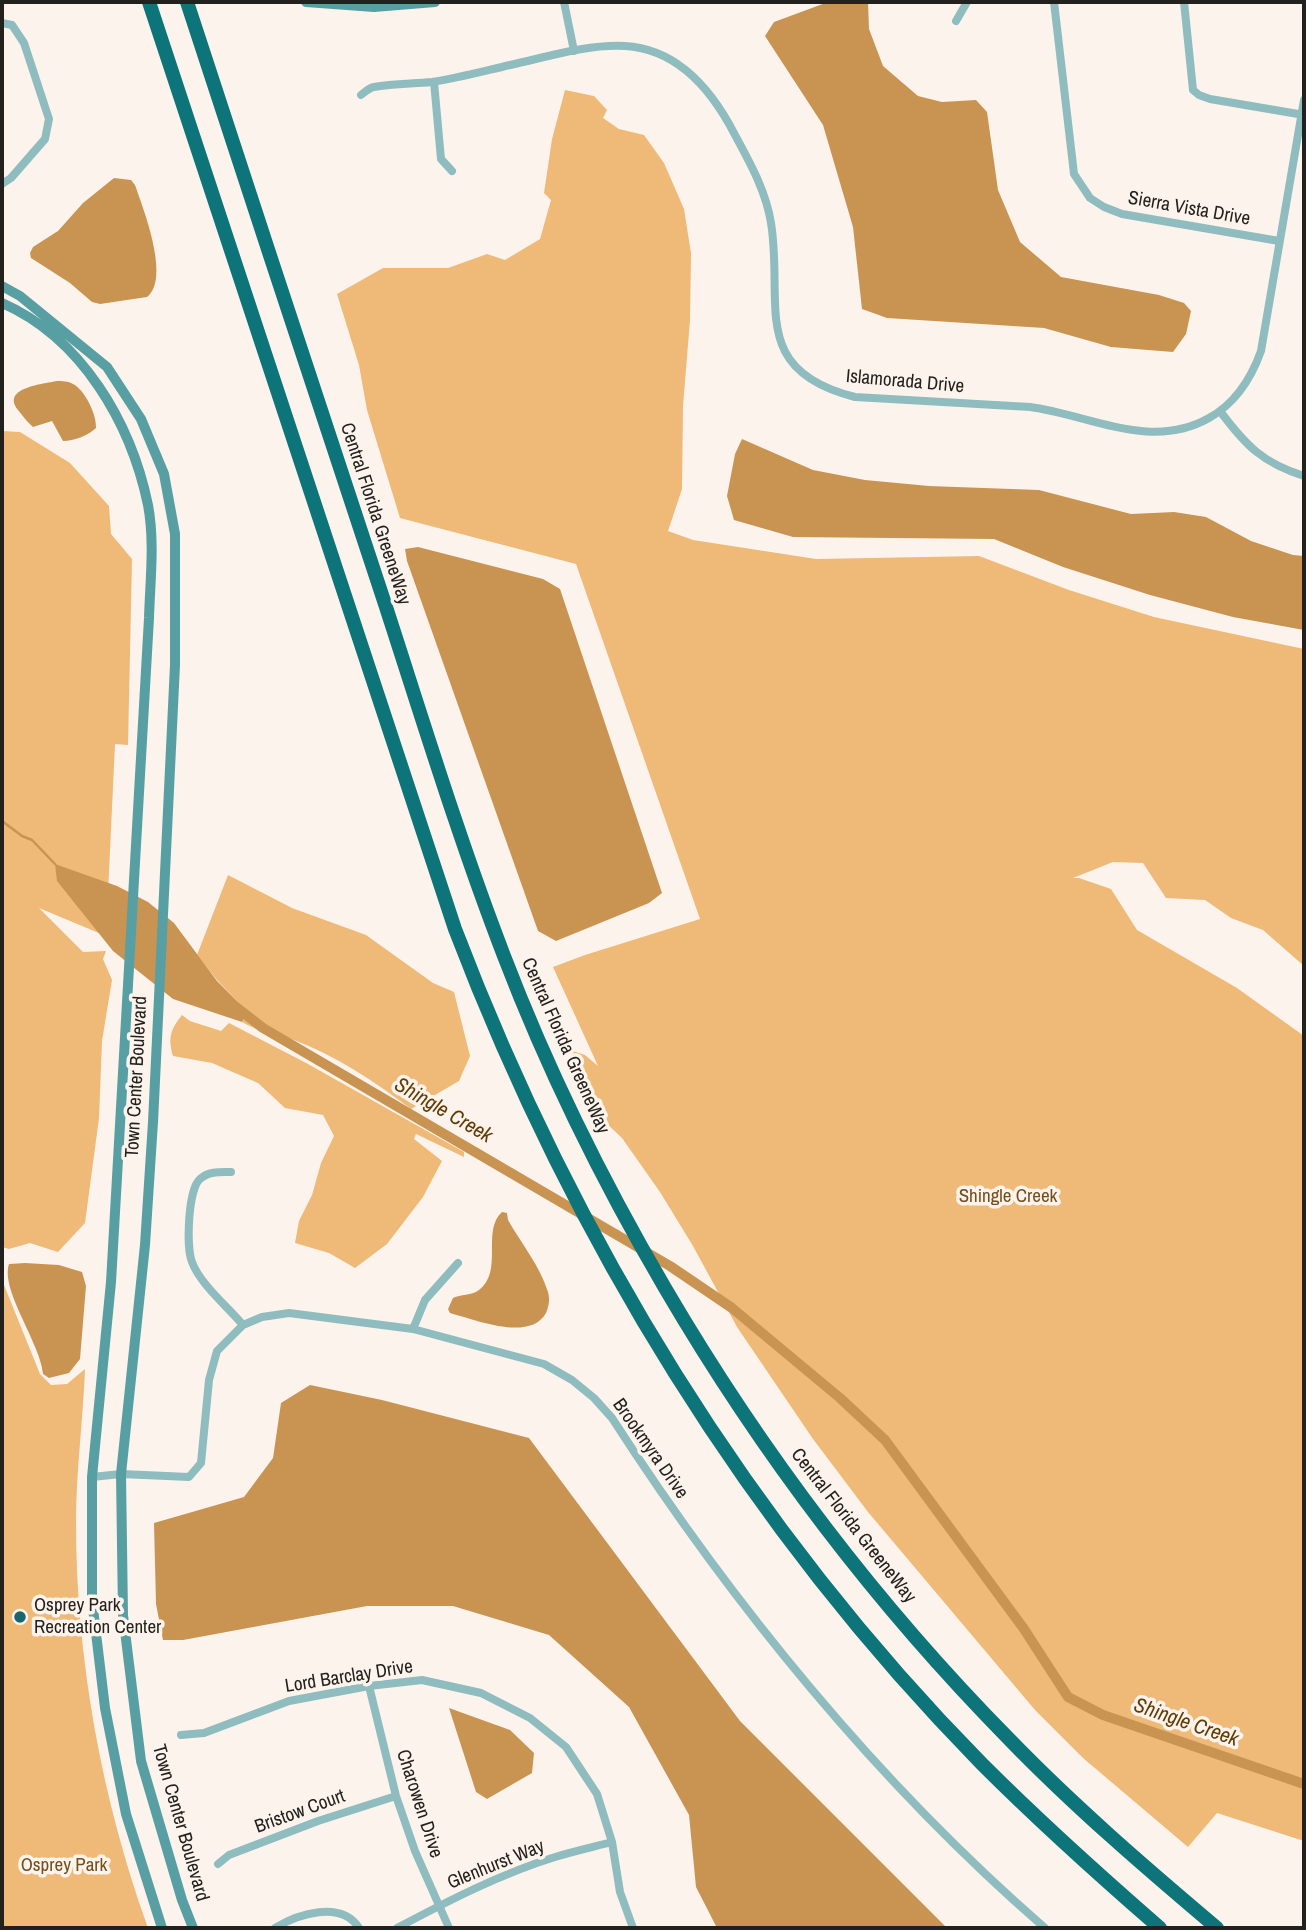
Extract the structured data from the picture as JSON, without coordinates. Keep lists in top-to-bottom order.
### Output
{
  "streets": {
    "highway": ["Central Florida GreeneWay"],
    "street": [
      "Sierra Vista Drive",
      "Islamorada Drive",
      "Town Center Boulevard",
      "Brookmyra Drive",
      "Lord Barclay Drive",
      "Charowen Drive",
      "Bristow Court",
      "Glenhurst Way"
    ]
  },
  "crossings": [
    ["Sierra Vista Drive", "Islamorada Drive"],
    ["Town Center Boulevard", "Brookmyra Drive"],
    ["Lord Barclay Drive", "Charowen Drive"],
    ["Lord Barclay Drive", "Glenhurst Way"],
    ["Charowen Drive", "Bristow Court"],
    ["Charowen Drive", "Glenhurst Way"]
  ],
  "water": ["Shingle Creek"],
  "parks": ["Shingle Creek", "Osprey Park"],
  "places": ["Osprey Park Recreation Center"]
}
